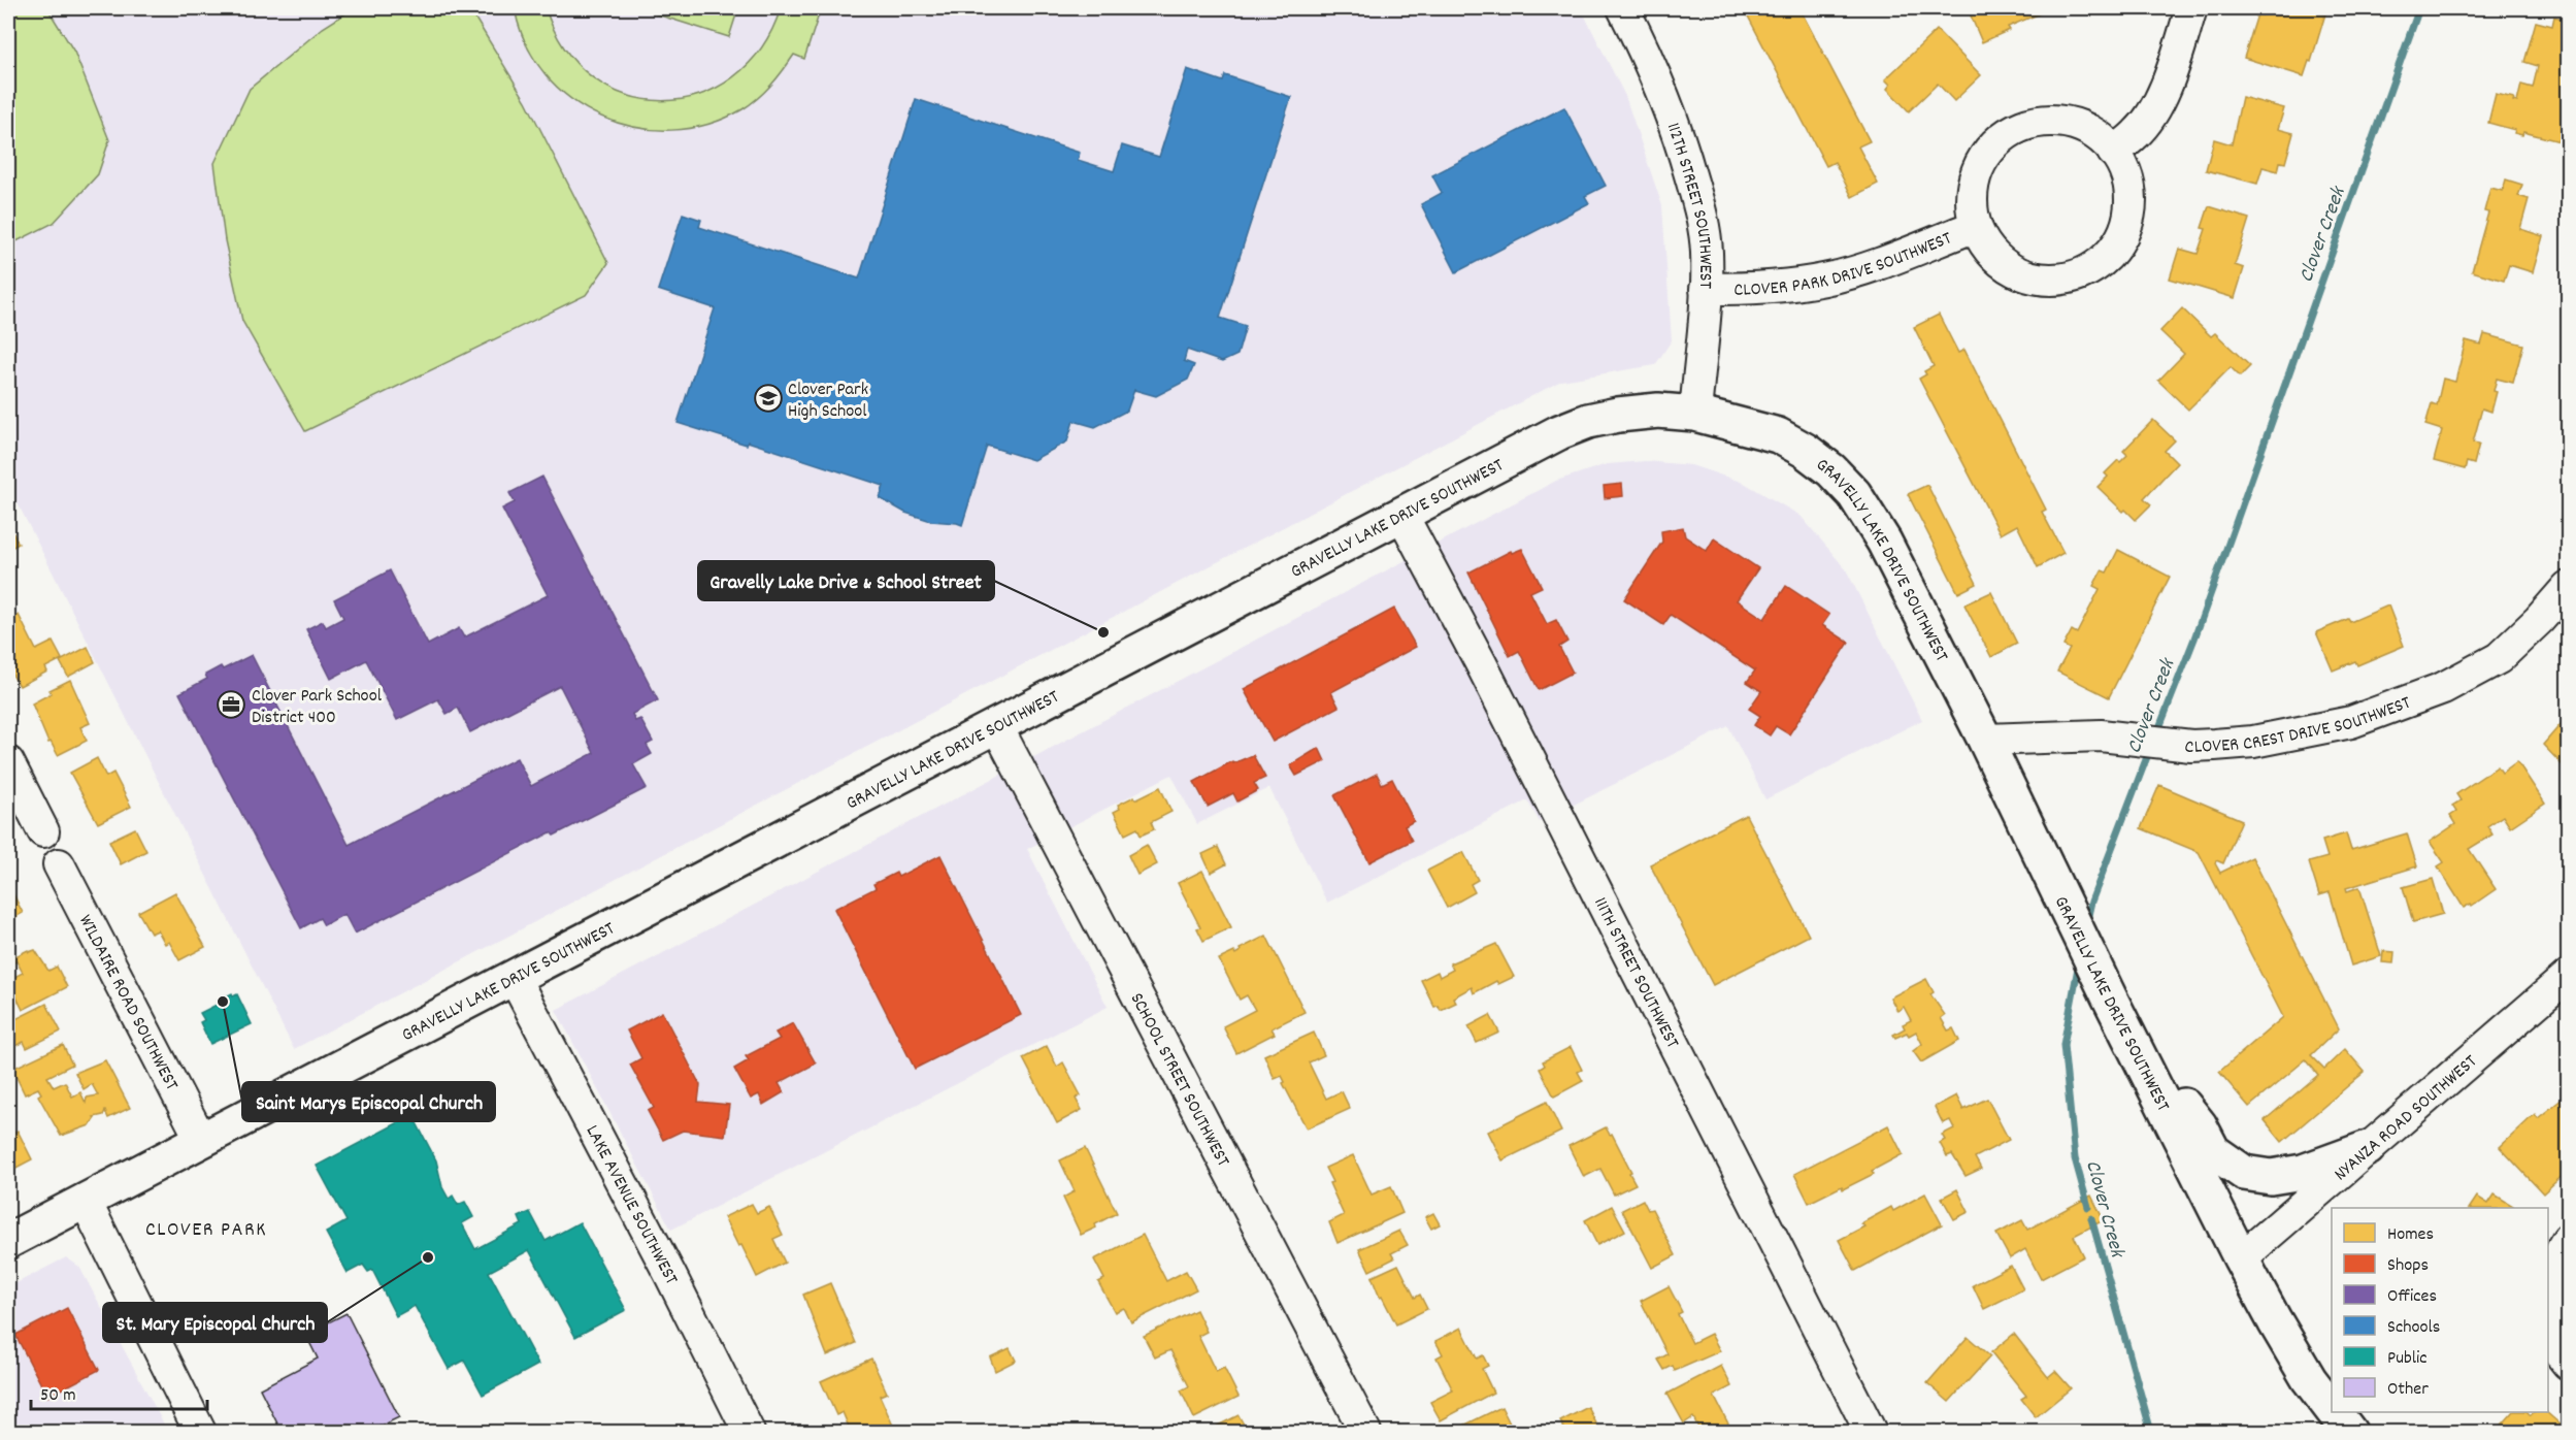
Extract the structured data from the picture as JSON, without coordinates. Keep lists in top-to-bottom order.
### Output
{
  "streets": {
    "main road": ["GRAVELLY LAKE DRIVE SOUTHWEST"],
    "street": [
      "112TH STREET SOUTHWEST",
      "CLOVER PARK DRIVE SOUTHWEST",
      "CLOVER CREST DRIVE SOUTHWEST",
      "111TH STREET SOUTHWEST",
      "WILDAIRE ROAD SOUTHWEST",
      "SCHOOL STREET SOUTHWEST",
      "NYANZA ROAD SOUTHWEST",
      "LAKE AVENUE SOUTHWEST"
    ]
  },
  "crossings": [
    ["112TH STREET SOUTHWEST", "CLOVER PARK DRIVE SOUTHWEST"],
    ["112TH STREET SOUTHWEST", "GRAVELLY LAKE DRIVE SOUTHWEST"],
    ["GRAVELLY LAKE DRIVE SOUTHWEST", "CLOVER CREST DRIVE SOUTHWEST"],
    ["GRAVELLY LAKE DRIVE SOUTHWEST", "111TH STREET SOUTHWEST"],
    ["GRAVELLY LAKE DRIVE SOUTHWEST", "WILDAIRE ROAD SOUTHWEST"],
    ["GRAVELLY LAKE DRIVE SOUTHWEST", "SCHOOL STREET SOUTHWEST"],
    ["GRAVELLY LAKE DRIVE SOUTHWEST", "NYANZA ROAD SOUTHWEST"],
    ["GRAVELLY LAKE DRIVE SOUTHWEST", "LAKE AVENUE SOUTHWEST"]
  ],
  "districts": ["CLOVER PARK"],
  "water": ["Clover Creek"],
  "places": {
    "school or university": ["Clover Park High School"],
    "other": ["Gravelly Lake Drive & School Street", "Saint Marys Episcopal Church", "St. Mary Episcopal Church"],
    "office": ["Clover Park School District 400"]
  },
  "legend": [
    "Homes",
    "Shops",
    "Offices",
    "Schools",
    "Public",
    "Other"
  ],
  "scale_bar": "50 m"
}
